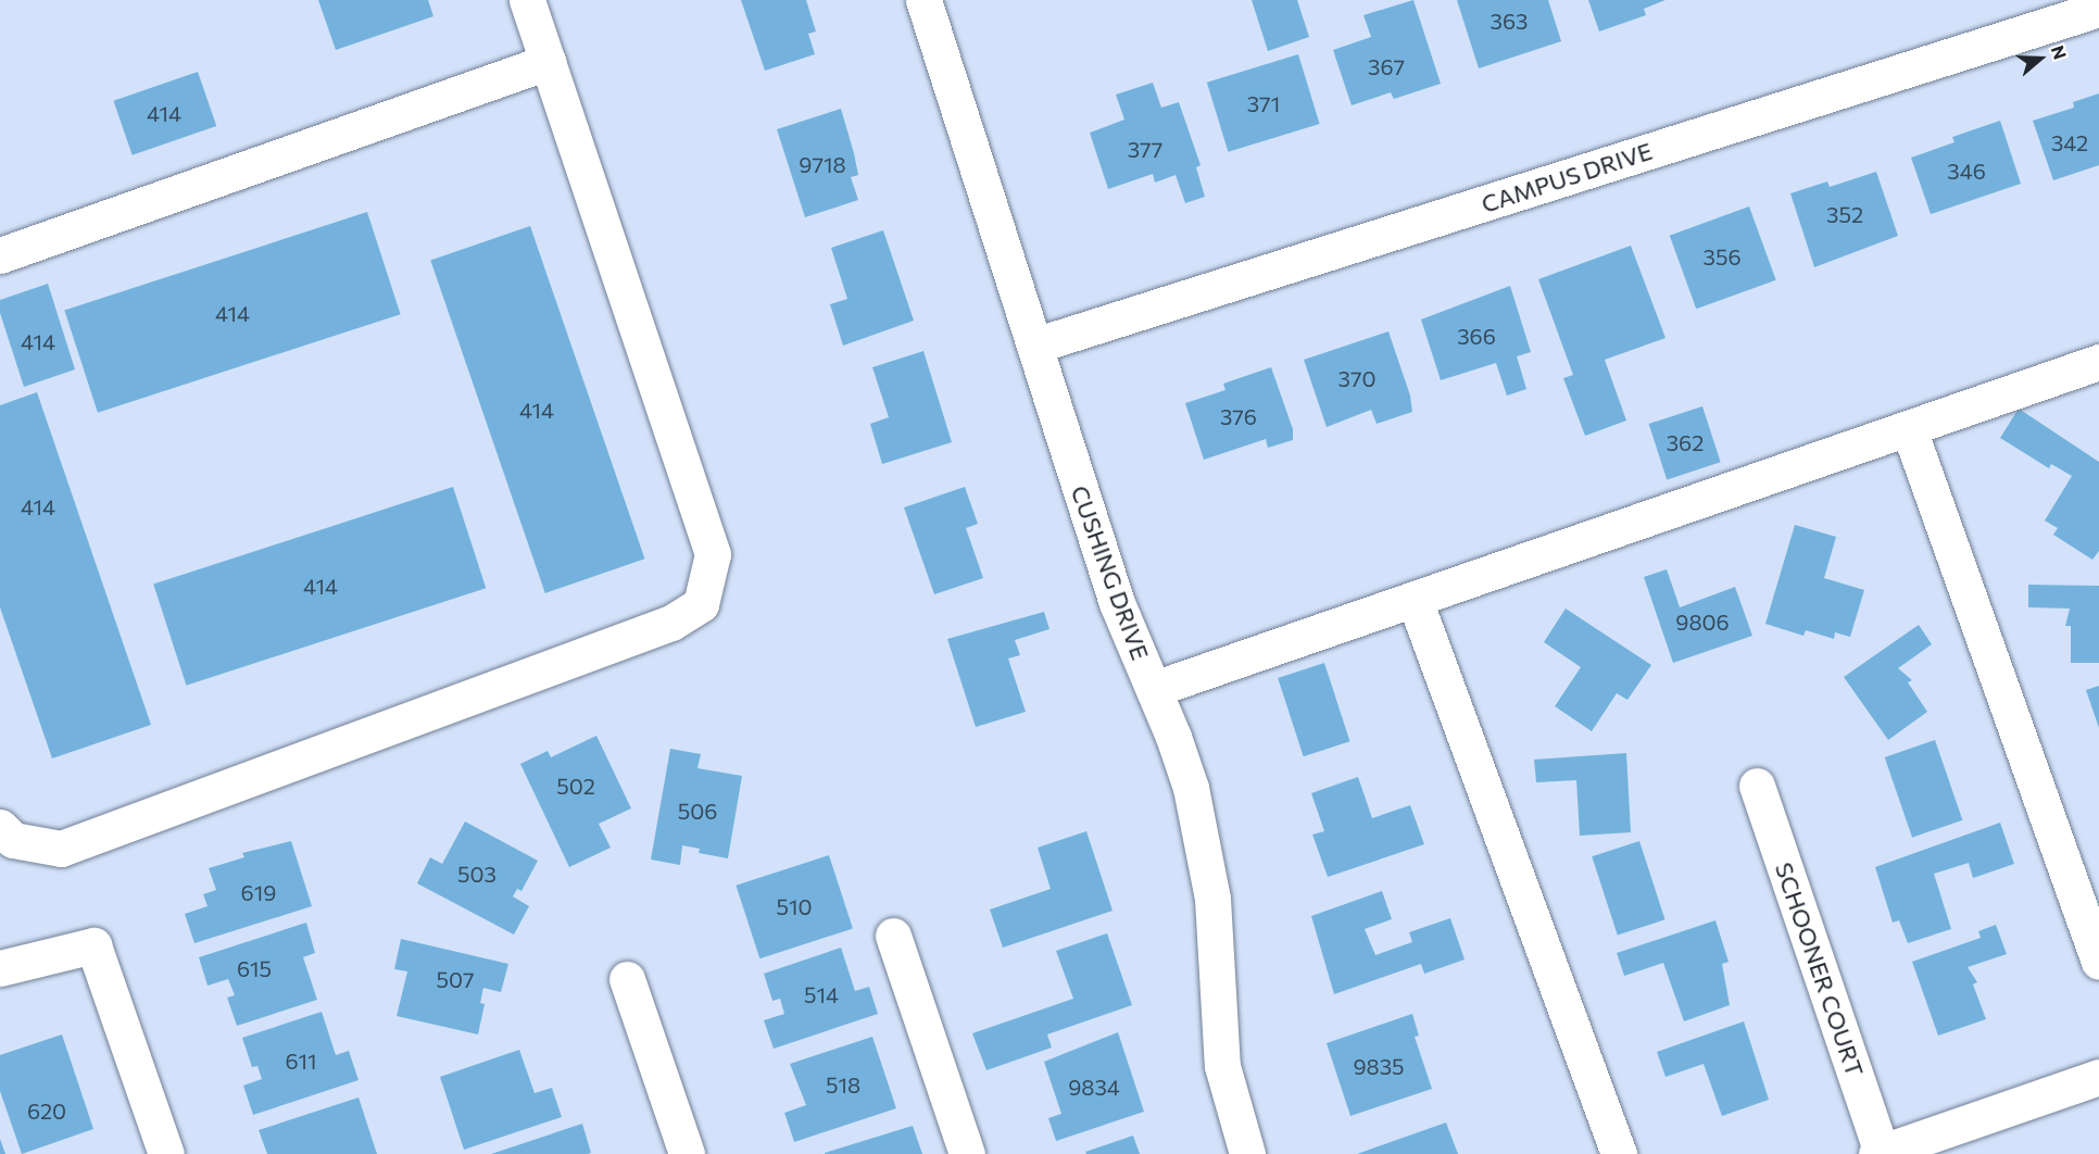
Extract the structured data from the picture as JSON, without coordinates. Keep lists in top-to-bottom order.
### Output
{
  "streets": {
    "street": ["CAMPUS DRIVE", "CUSHING DRIVE", "SCHOONER COURT"]
  },
  "crossings": [
    ["CAMPUS DRIVE", "CUSHING DRIVE"]
  ],
  "house_numbers": [
    "363",
    "367",
    "371",
    "414",
    "342",
    "377",
    "9718",
    "346",
    "352",
    "356",
    "414",
    "366",
    "414",
    "370",
    "414",
    "376",
    "362",
    "414",
    "414",
    "9806",
    "502",
    "506",
    "503",
    "619",
    "510",
    "615",
    "507",
    "514",
    "611",
    "9835",
    "518",
    "9834",
    "620"
  ],
  "north": "right"
}
